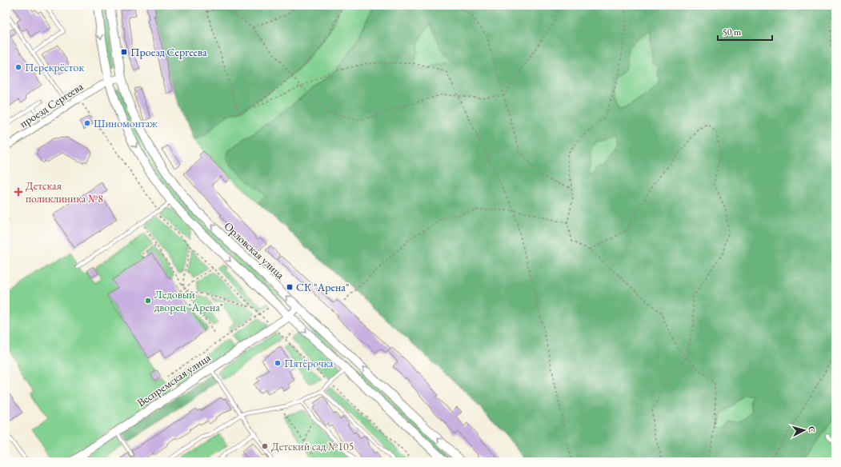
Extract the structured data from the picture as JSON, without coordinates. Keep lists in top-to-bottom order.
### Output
{
  "streets": {
    "street": ["проезд Сергеева", "Орловская улица", "Веспремская улица"]
  },
  "crossings": [
    ["проезд Сергеева", "Орловская улица"]
  ],
  "places": {
    "transit": ["Проезд Сергеева", "СК \"Арена\""],
    "other": [
      "Перекрёсток",
      "Шиномонтаж",
      "Ледовый дворец \"Арена\"",
      "Пятёрочка",
      "Детский сад №105"
    ],
    "health": ["Детская поликлиника №8"]
  },
  "scale_bar": "50 m",
  "north": "right"
}
